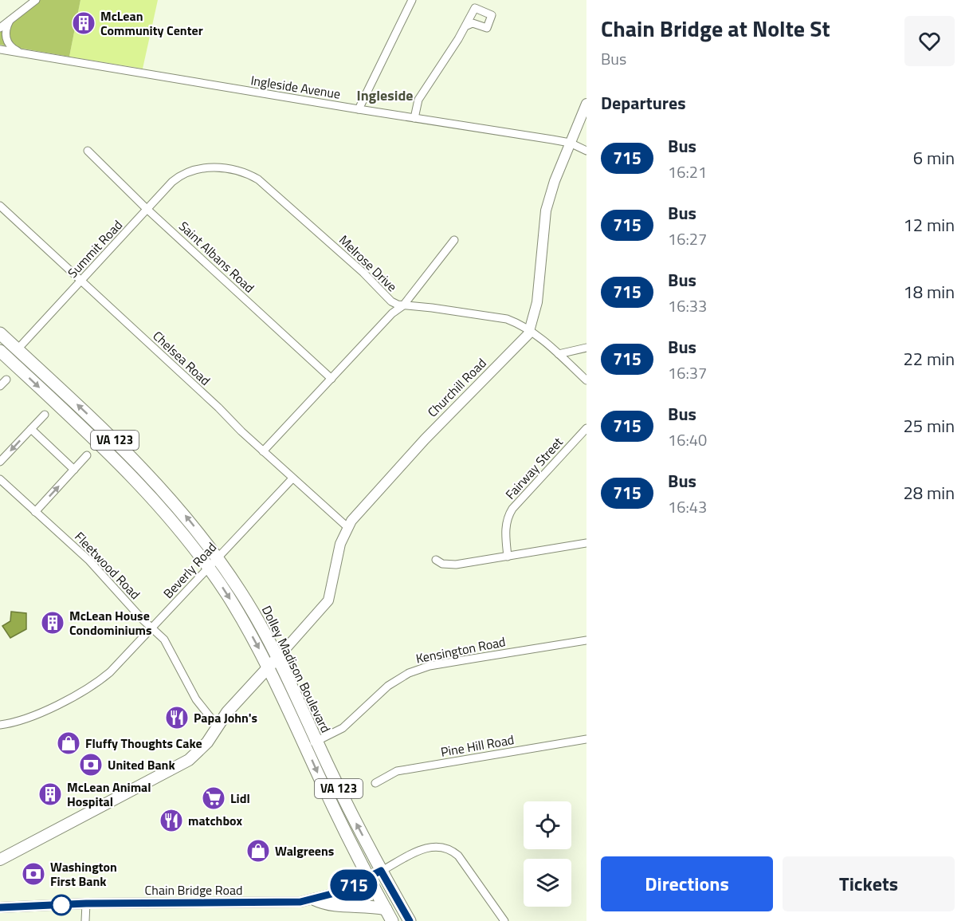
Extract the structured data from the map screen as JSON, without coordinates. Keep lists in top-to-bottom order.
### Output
{
  "streets": {
    "main road": ["VA 123", "Dolley Madison Boulevard"],
    "street": [
      "Ingleside Avenue",
      "Summit Road",
      "Saint Albans Road",
      "Melrose Drive",
      "Chelsea Road",
      "Churchill Road",
      "Fairway Street",
      "Fleetwood Road",
      "Beverly Road",
      "Kensington Road",
      "Pine Hill Road",
      "Chain Bridge Road"
    ]
  },
  "crossings": [
    ["Ingleside Avenue", "Churchill Road"],
    ["Summit Road", "Saint Albans Road"],
    ["Summit Road", "Melrose Drive"],
    ["Summit Road", "Chelsea Road"],
    ["Summit Road", "Dolley Madison Boulevard"],
    ["Melrose Drive", "Churchill Road"],
    ["Chelsea Road", "Churchill Road"],
    ["Chelsea Road", "Beverly Road"],
    ["Churchill Road", "Dolley Madison Boulevard"],
    ["Fleetwood Road", "Beverly Road"],
    ["Beverly Road", "Dolley Madison Boulevard"],
    ["Kensington Road", "Dolley Madison Boulevard"],
    ["Dolley Madison Boulevard", "Chain Bridge Road"]
  ],
  "districts": ["Ingleside"],
  "places": {
    "building": ["McLean Community Center", "McLean House Condominiums", "McLean Animal Hospital"],
    "restaurant": ["Papa John's", "matchbox"],
    "shop": ["Fluffy Thoughts Cake", "Walgreens"],
    "bank": ["United Bank", "Washington First Bank"],
    "supermarket": ["Lidl"]
  },
  "lines": ["bus line 715"],
  "page": {
    "on_map": "715",
    "heading": [
      ["Chain Bridge at Nolte St", "Bus"],
      "Departures"
    ],
    "list": [
      {
        "mark": "715",
        "name": "Bus",
        "note": "16:21",
        "value": "6 min"
      },
      {
        "mark": "715",
        "name": "Bus",
        "note": "16:27",
        "value": "12 min"
      },
      {
        "mark": "715",
        "name": "Bus",
        "note": "16:33",
        "value": "18 min"
      },
      {
        "mark": "715",
        "name": "Bus",
        "note": "16:37",
        "value": "22 min"
      },
      {
        "mark": "715",
        "name": "Bus",
        "note": "16:40",
        "value": "25 min"
      },
      {
        "mark": "715",
        "name": "Bus",
        "note": "16:43",
        "value": "28 min"
      }
    ],
    "buttons": ["Directions", "Tickets"]
  }
}
